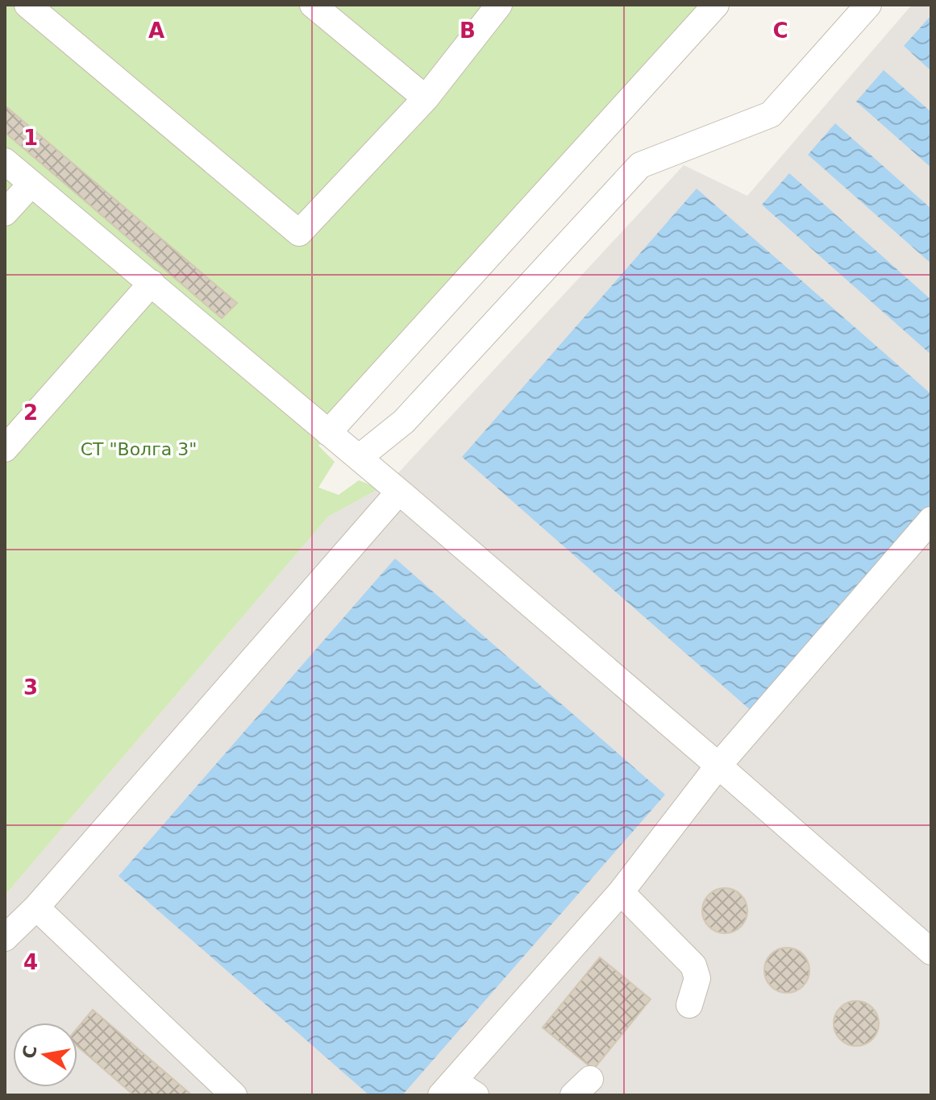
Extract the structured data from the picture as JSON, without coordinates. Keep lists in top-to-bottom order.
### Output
{
  "parks": ["СТ \"Волга 3\""],
  "north": "left",
  "grid": {
    "columns": ["A", "B", "C"],
    "rows": [
      "1",
      "2",
      "3",
      "4"
    ]
  }
}
